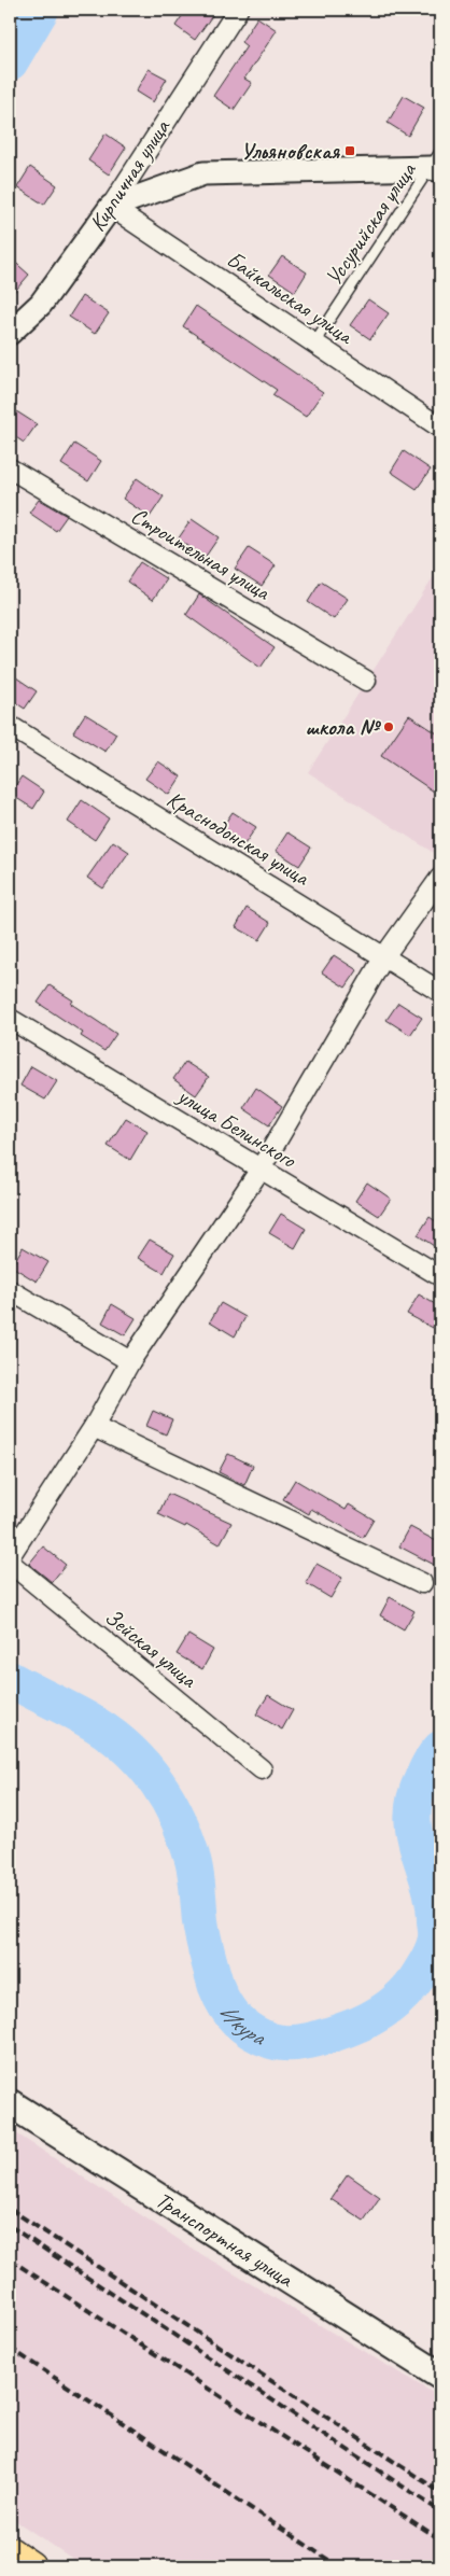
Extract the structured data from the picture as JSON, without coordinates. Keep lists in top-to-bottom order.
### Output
{
  "streets": {
    "main road": ["Транспортная улица"],
    "street": [
      "Кирпичная улица",
      "Байкальская улица",
      "Строительная улица",
      "Краснодонская улица",
      "улица Белинского",
      "Зейская улица"
    ],
    "lane": ["Уссурийская улица"]
  },
  "crossings": [
    ["Кирпичная улица", "Байкальская улица"],
    ["Уссурийская улица", "Байкальская улица"]
  ],
  "water": ["Икура"],
  "places": {
    "transit": ["Ульяновская"],
    "other": ["школа №"]
  }
}
